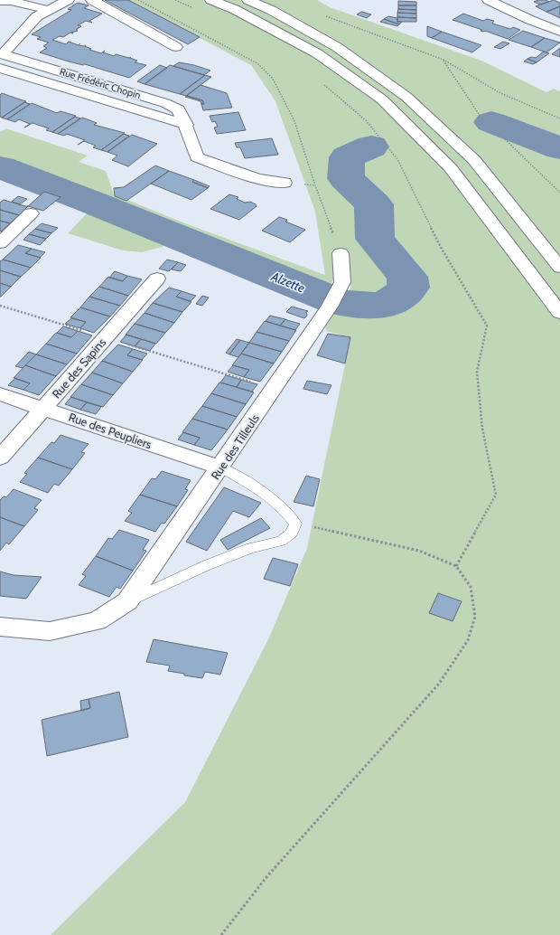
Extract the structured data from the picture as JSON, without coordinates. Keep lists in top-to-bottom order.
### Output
{
  "streets": {
    "street": [
      "Rue Frédéric Chopin",
      "Rue des Sapins",
      "Rue des Peupliers",
      "Rue des Tilleuls"
    ]
  },
  "crossings": [
    ["Rue des Sapins", "Rue des Peupliers"],
    ["Rue des Peupliers", "Rue des Tilleuls"]
  ],
  "water": ["Alzette"]
}
